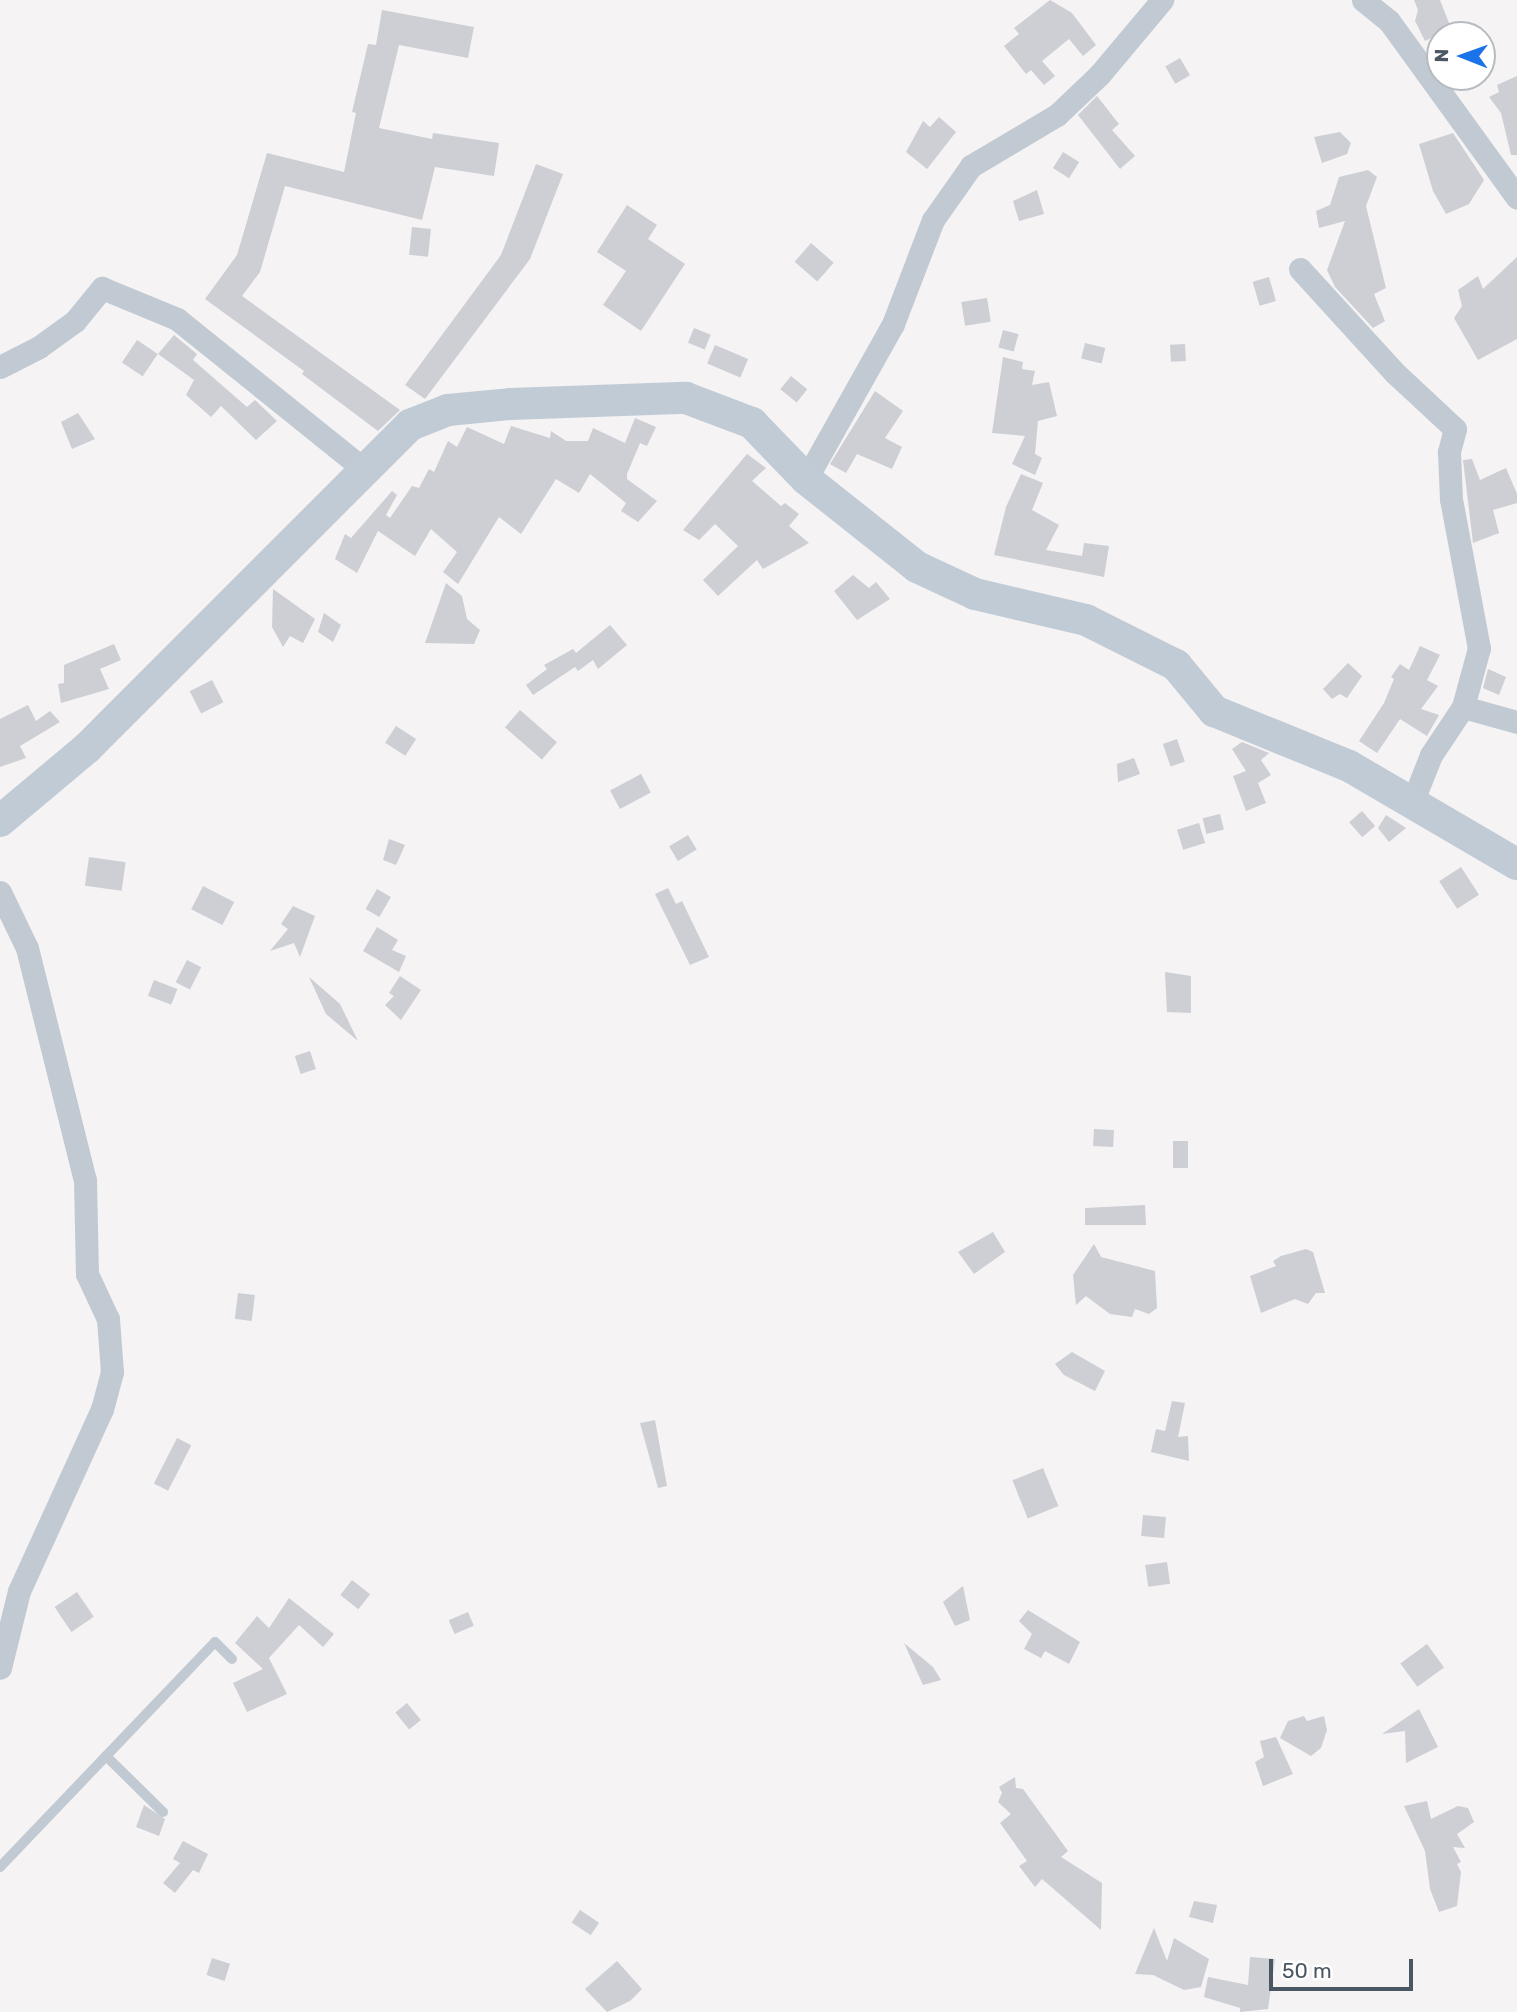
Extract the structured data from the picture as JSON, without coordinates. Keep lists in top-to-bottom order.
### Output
{
  "scale_bar": "50 m",
  "north": "left"
}
